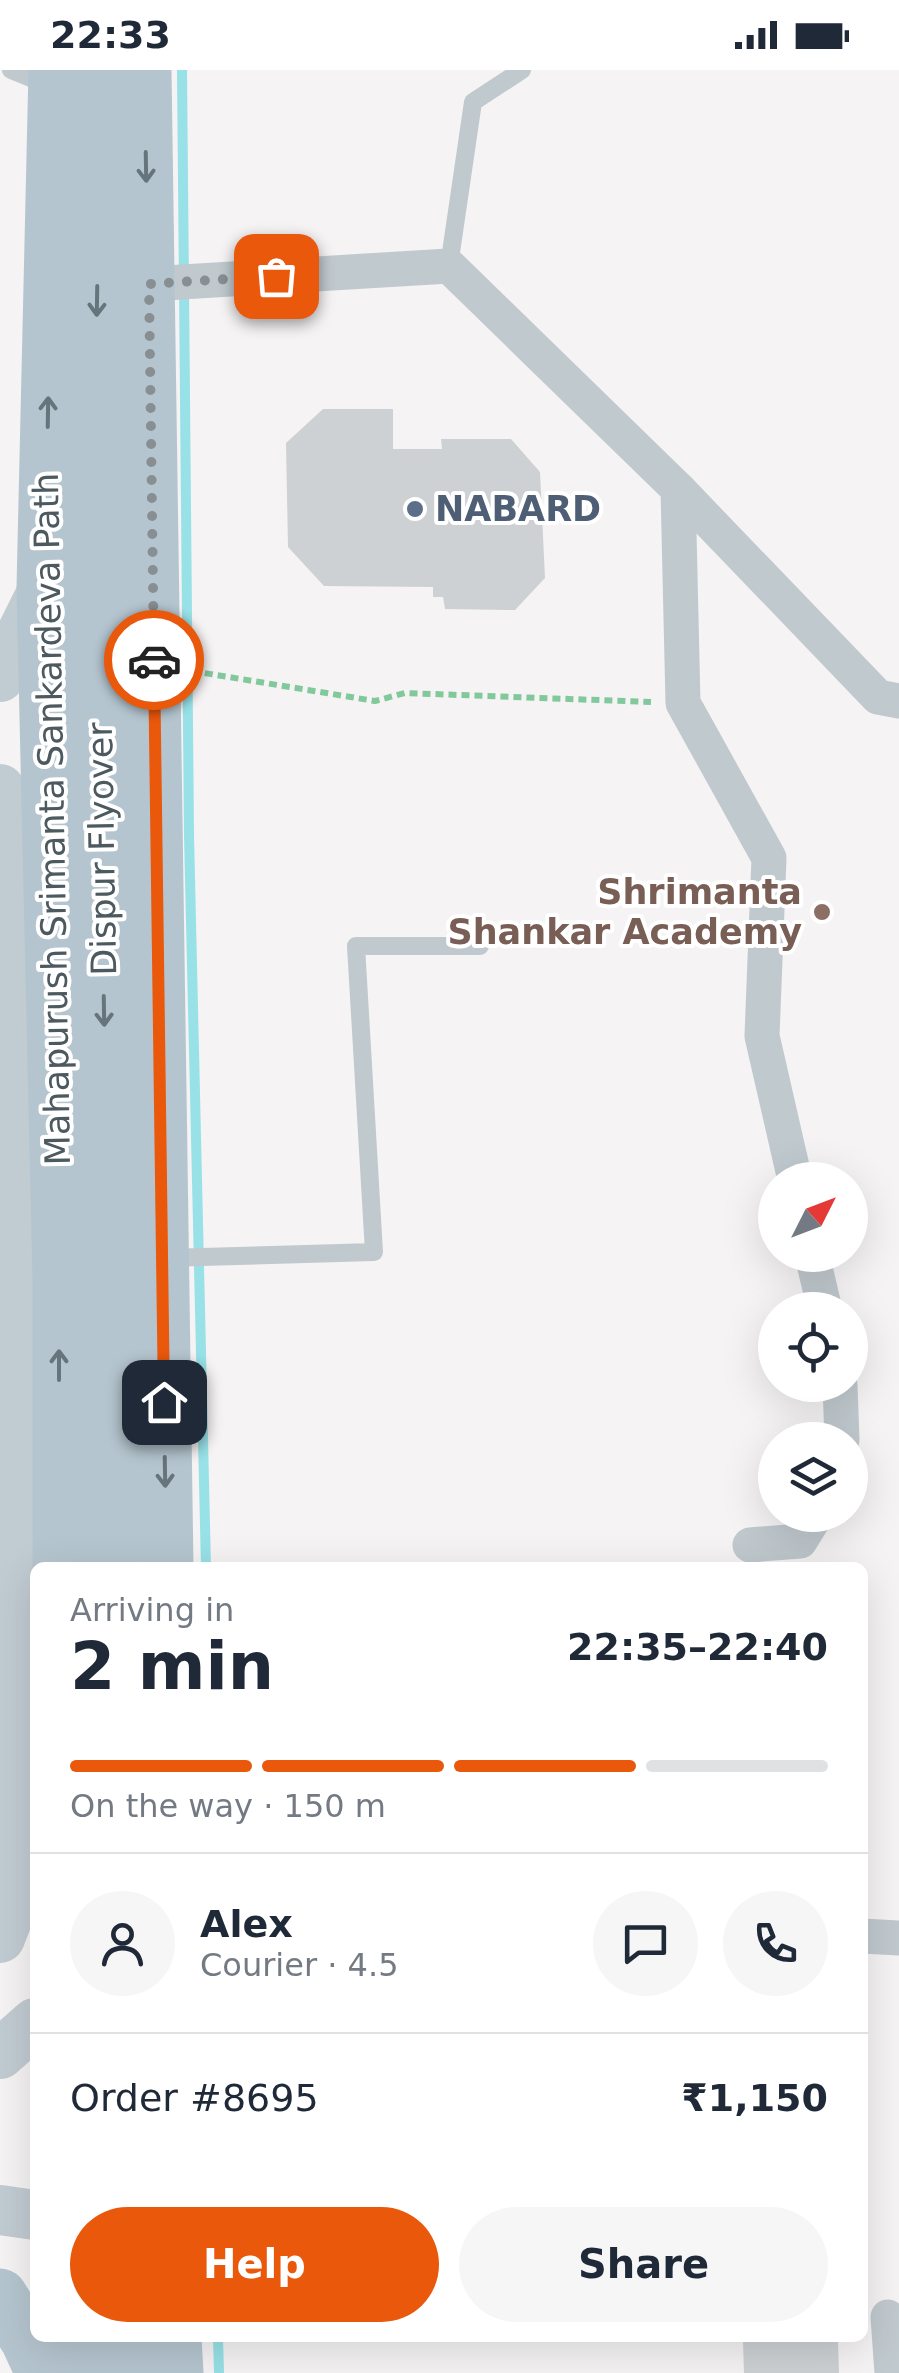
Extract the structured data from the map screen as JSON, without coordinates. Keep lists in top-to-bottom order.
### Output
{
  "streets": {
    "main road": ["Mahapurush Srimanta Sankardeva Path", "Dispur Flyover"]
  },
  "crossings": [
    ["Mahapurush Srimanta Sankardeva Path", "Dispur Flyover"]
  ],
  "places": ["NABARD", "Shrimanta Shankar Academy"],
  "north": "top right",
  "page": {
    "status": "22:33",
    "heading": ["2 min", "Arriving in", "22:35–22:40"],
    "panel": [
      "Alex",
      "Courier · 4.5",
      "Order #8695",
      "₹1,150"
    ],
    "bar": "On the way · 150 m",
    "buttons": ["Help", "Share"]
  }
}
